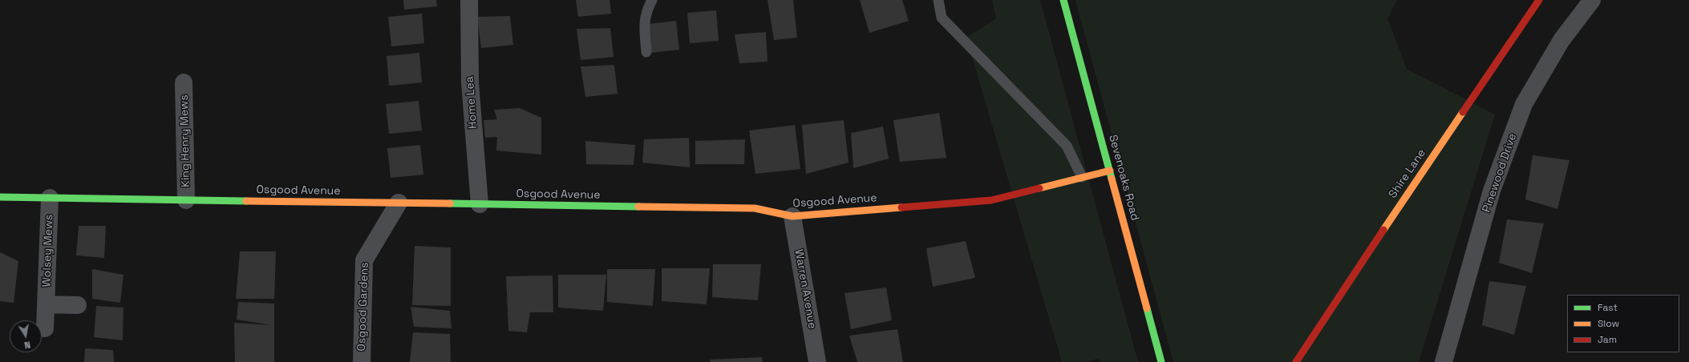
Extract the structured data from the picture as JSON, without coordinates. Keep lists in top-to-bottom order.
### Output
{
  "streets": {
    "street": [
      "Home Lea",
      "King Henry Mews",
      "Pinewood Drive",
      "Shire Lane",
      "Sevenoaks Road",
      "Osgood Avenue",
      "Wolsey Mews",
      "Warren Avenue",
      "Osgood Gardens"
    ]
  },
  "crossings": [
    ["Home Lea", "Osgood Avenue"],
    ["King Henry Mews", "Osgood Avenue"],
    ["Sevenoaks Road", "Osgood Avenue"],
    ["Osgood Avenue", "Wolsey Mews"],
    ["Osgood Avenue", "Warren Avenue"],
    ["Osgood Avenue", "Osgood Gardens"]
  ],
  "legend": ["Fast", "Slow", "Jam"],
  "north": "bottom"
}
